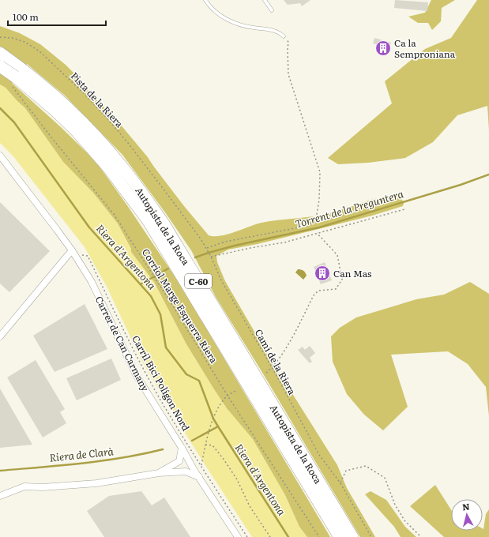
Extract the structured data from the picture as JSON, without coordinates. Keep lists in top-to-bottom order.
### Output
{
  "streets": {
    "highway": ["Autopista de la Roca", "C-60"],
    "street": ["Carrer de Can Carmany"],
    "path": [
      "Pista de la Riera",
      "Corriol Marge Esquerra Riera",
      "Camí de la Riera",
      "Carril Bici Polígon Nord"
    ]
  },
  "crossings": [
    ["Pista de la Riera", "Camí de la Riera"],
    ["Autopista de la Roca", "C-60"],
    ["Autopista de la Roca", "Corriol Marge Esquerra Riera"],
    ["C-60", "Corriol Marge Esquerra Riera"]
  ],
  "water": ["Torrent de la Preguntera", "Riera d'Argentona", "Riera de Clarà"],
  "places": {
    "building": ["Ca la Semproniana", "Can Mas"]
  },
  "scale_bar": "100 m",
  "north": "top"
}
